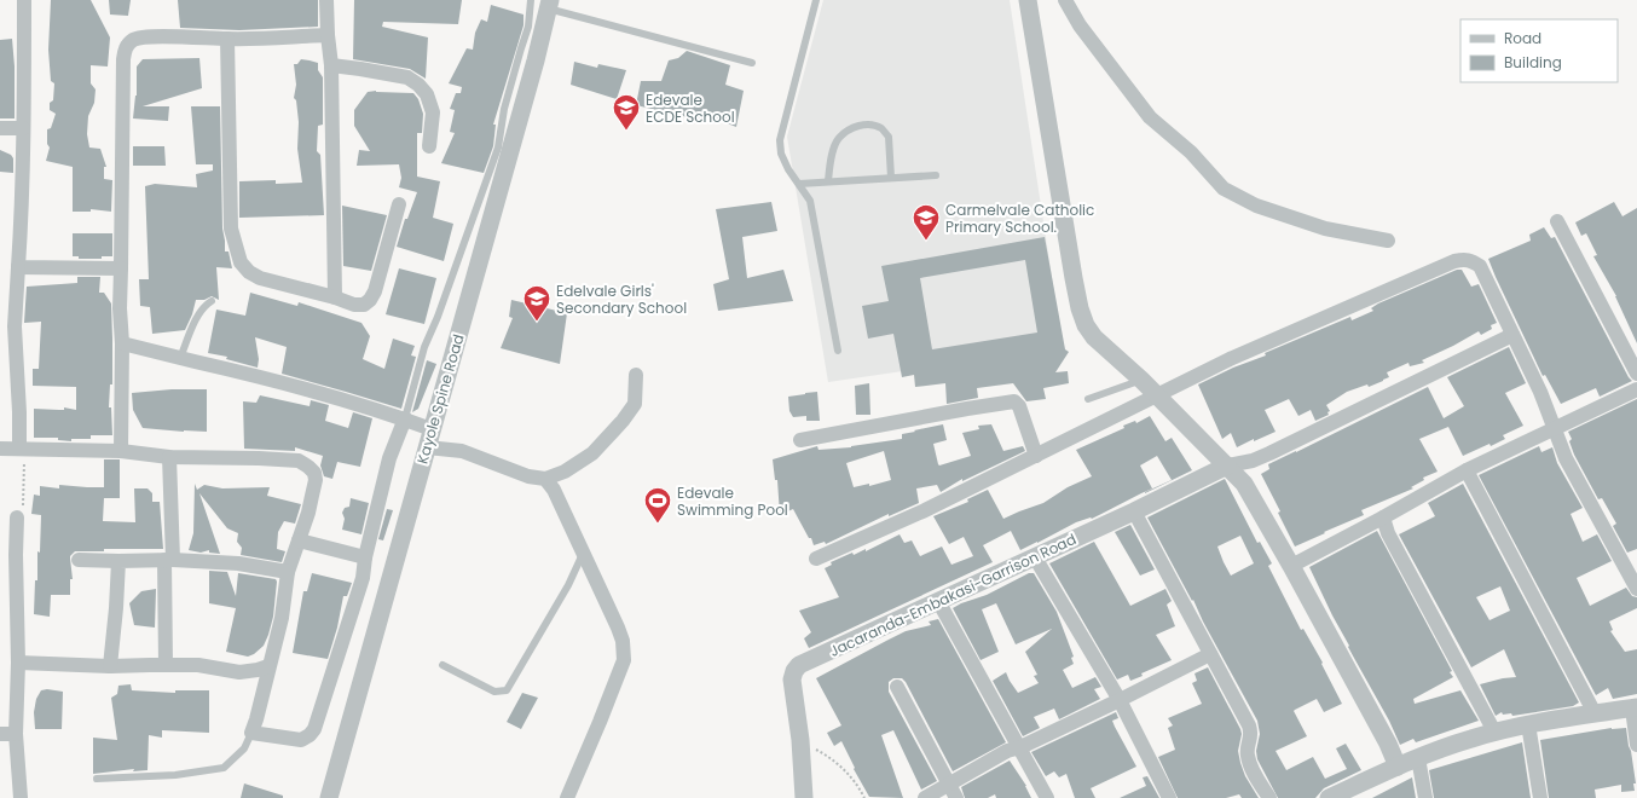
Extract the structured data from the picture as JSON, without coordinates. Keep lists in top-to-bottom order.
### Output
{
  "streets": {
    "street": ["Kayole Spine Road", "Jacaranda-Embakasi-Garrison Road"]
  },
  "places": {
    "school or university": ["Edevale ECDE School", "Carmelvale Catholic Primary School.", "Edelvale Girls' Secondary School"],
    "sports": ["Edevale Swimming Pool"]
  },
  "legend": ["Road", "Building"]
}
